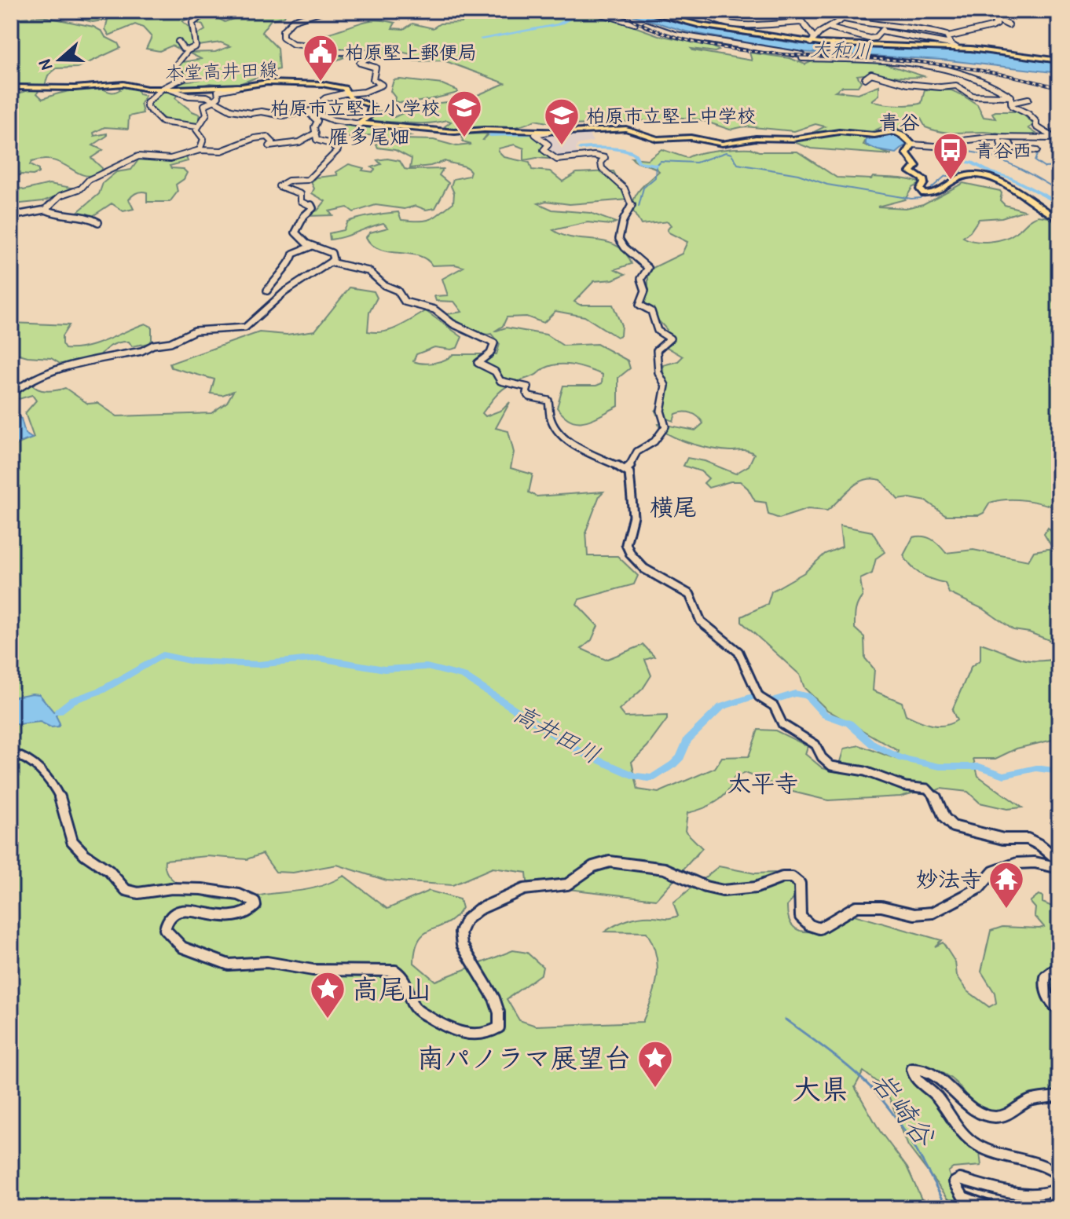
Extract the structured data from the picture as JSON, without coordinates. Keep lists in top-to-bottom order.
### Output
{
  "streets": {
    "main road": ["本堂高井田線"]
  },
  "districts": [
    "青谷",
    "雁多尾畑",
    "横尾",
    "太平寺",
    "大県"
  ],
  "water": ["大和川", "高井田川", "岩崎谷"],
  "places": {
    "public building": ["柏原堅上郵便局"],
    "school or university": ["柏原市立堅上小学校", "柏原市立堅上中学校"],
    "bus stop": ["青谷西"],
    "temple": ["妙法寺"],
    "place": ["高尾山", "南パノラマ展望台"]
  },
  "north": "left"
}
